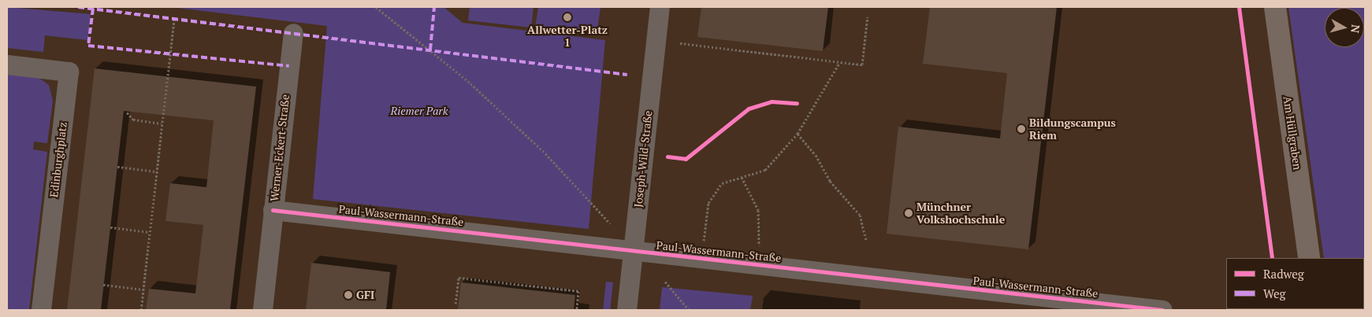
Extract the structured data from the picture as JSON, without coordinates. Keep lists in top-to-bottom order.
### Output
{
  "streets": {
    "main road": ["Am Hüllgraben"],
    "street": [
      "Werner-Eckert-Straße",
      "Joseph-Wild-Straße",
      "Edinburghplatz",
      "Paul-Wassermann-Straße"
    ]
  },
  "crossings": [
    ["Werner-Eckert-Straße", "Paul-Wassermann-Straße"],
    ["Joseph-Wild-Straße", "Paul-Wassermann-Straße"]
  ],
  "parks": ["Riemer Park"],
  "places": [
    "Allwetter-Platz 1",
    "Bildungscampus Riem",
    "Münchner Volkshochschule",
    "GFI"
  ],
  "legend": ["Radweg", "Weg"],
  "north": "right"
}
